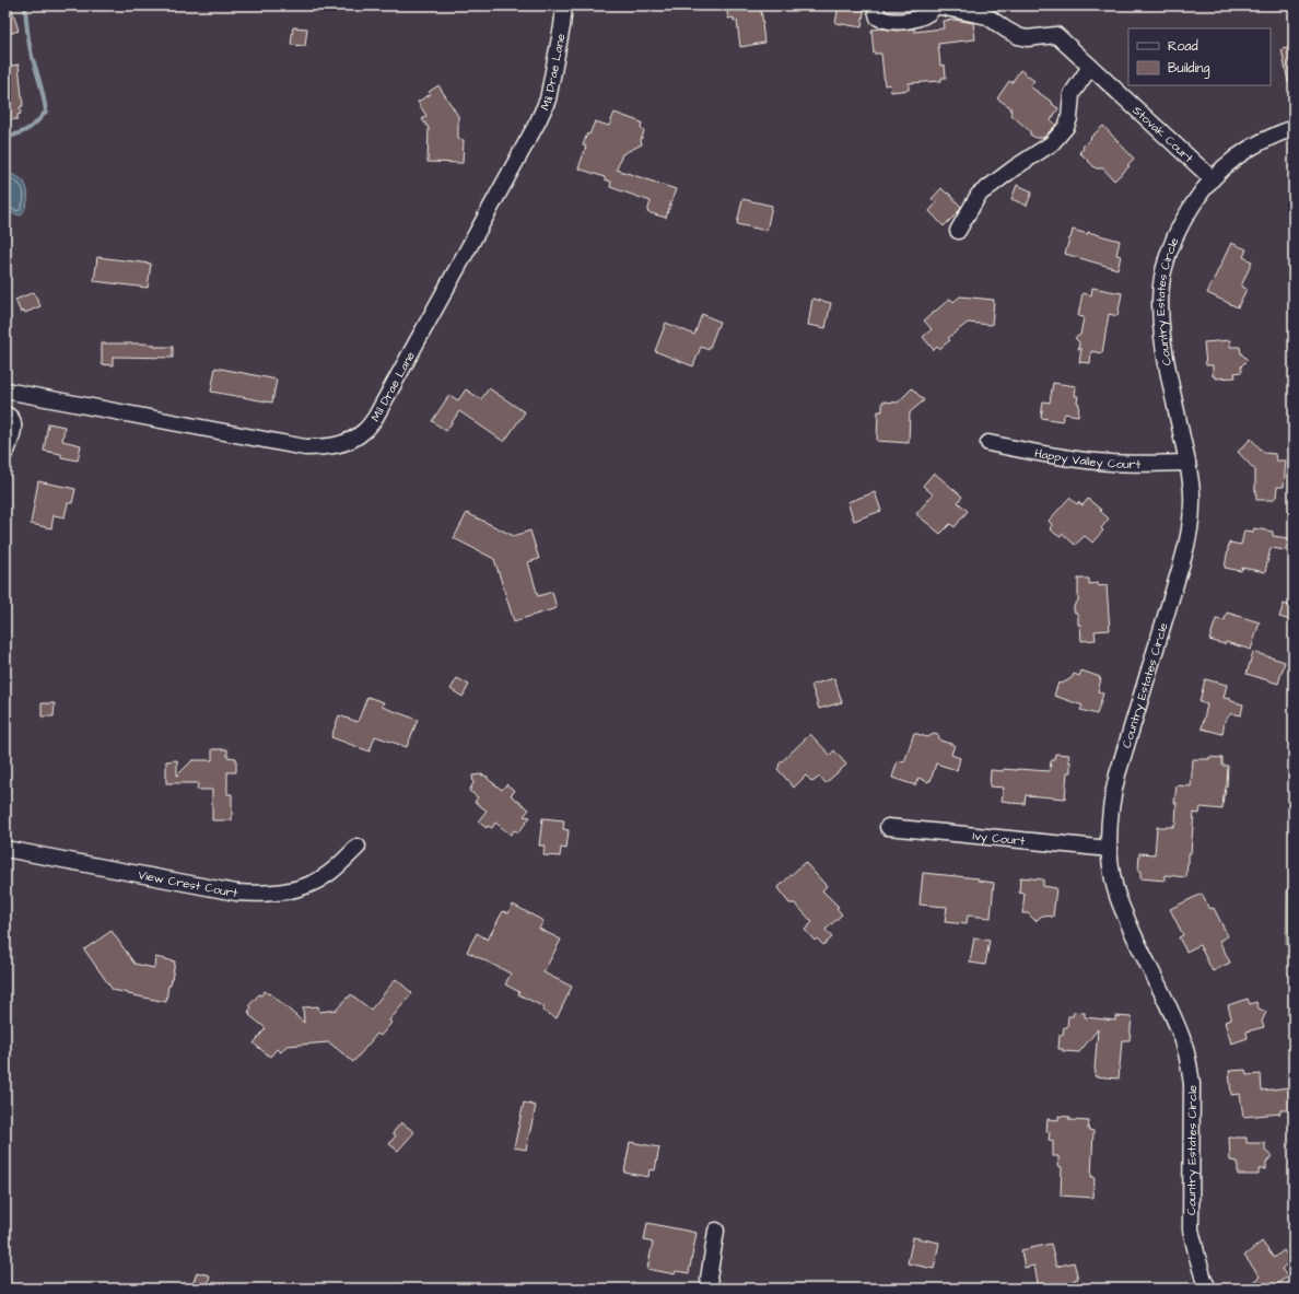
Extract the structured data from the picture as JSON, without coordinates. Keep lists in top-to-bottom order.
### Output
{
  "streets": {
    "street": [
      "Mil Drae Lane",
      "Stovak Court",
      "Country Estates Circle",
      "Happy Valley Court",
      "Ivy Court",
      "View Crest Court"
    ]
  },
  "crossings": [
    ["Stovak Court", "Country Estates Circle"],
    ["Country Estates Circle", "Happy Valley Court"],
    ["Country Estates Circle", "Ivy Court"]
  ],
  "legend": ["Road", "Building"]
}
